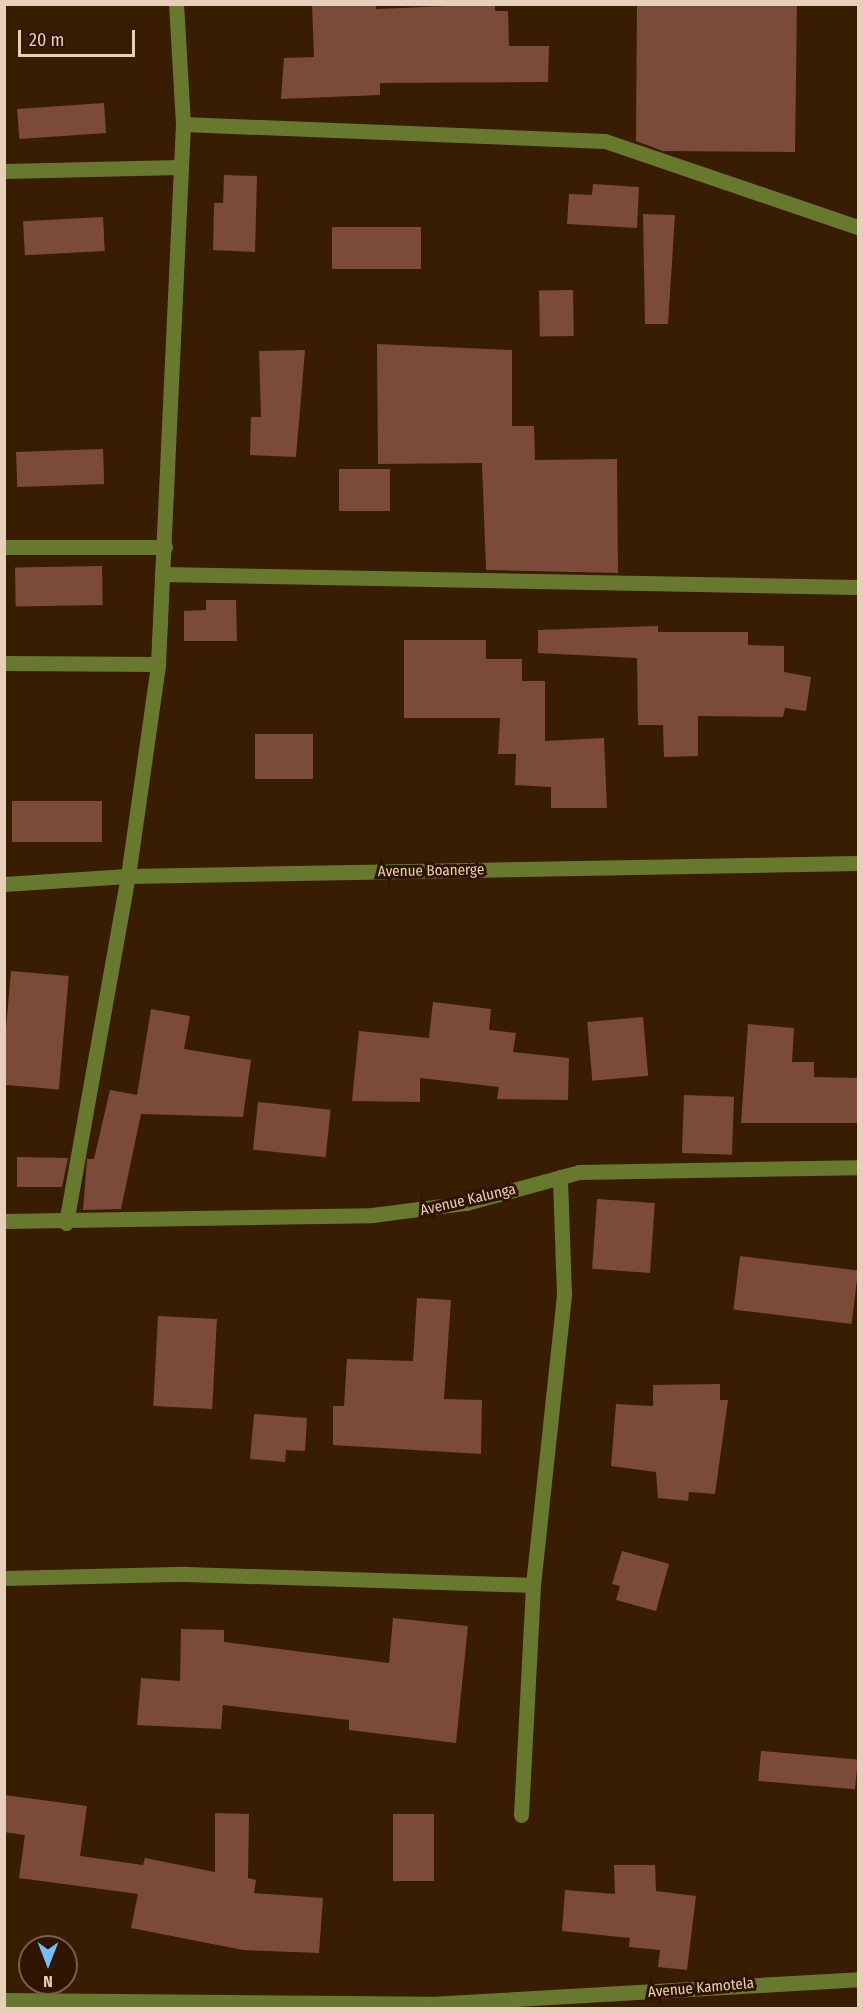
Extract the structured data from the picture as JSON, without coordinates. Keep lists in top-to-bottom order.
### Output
{
  "streets": {
    "street": ["Avenue Boanerge", "Avenue Kalunga", "Avenue Kamotela"]
  },
  "scale_bar": "20 m",
  "north": "bottom"
}
